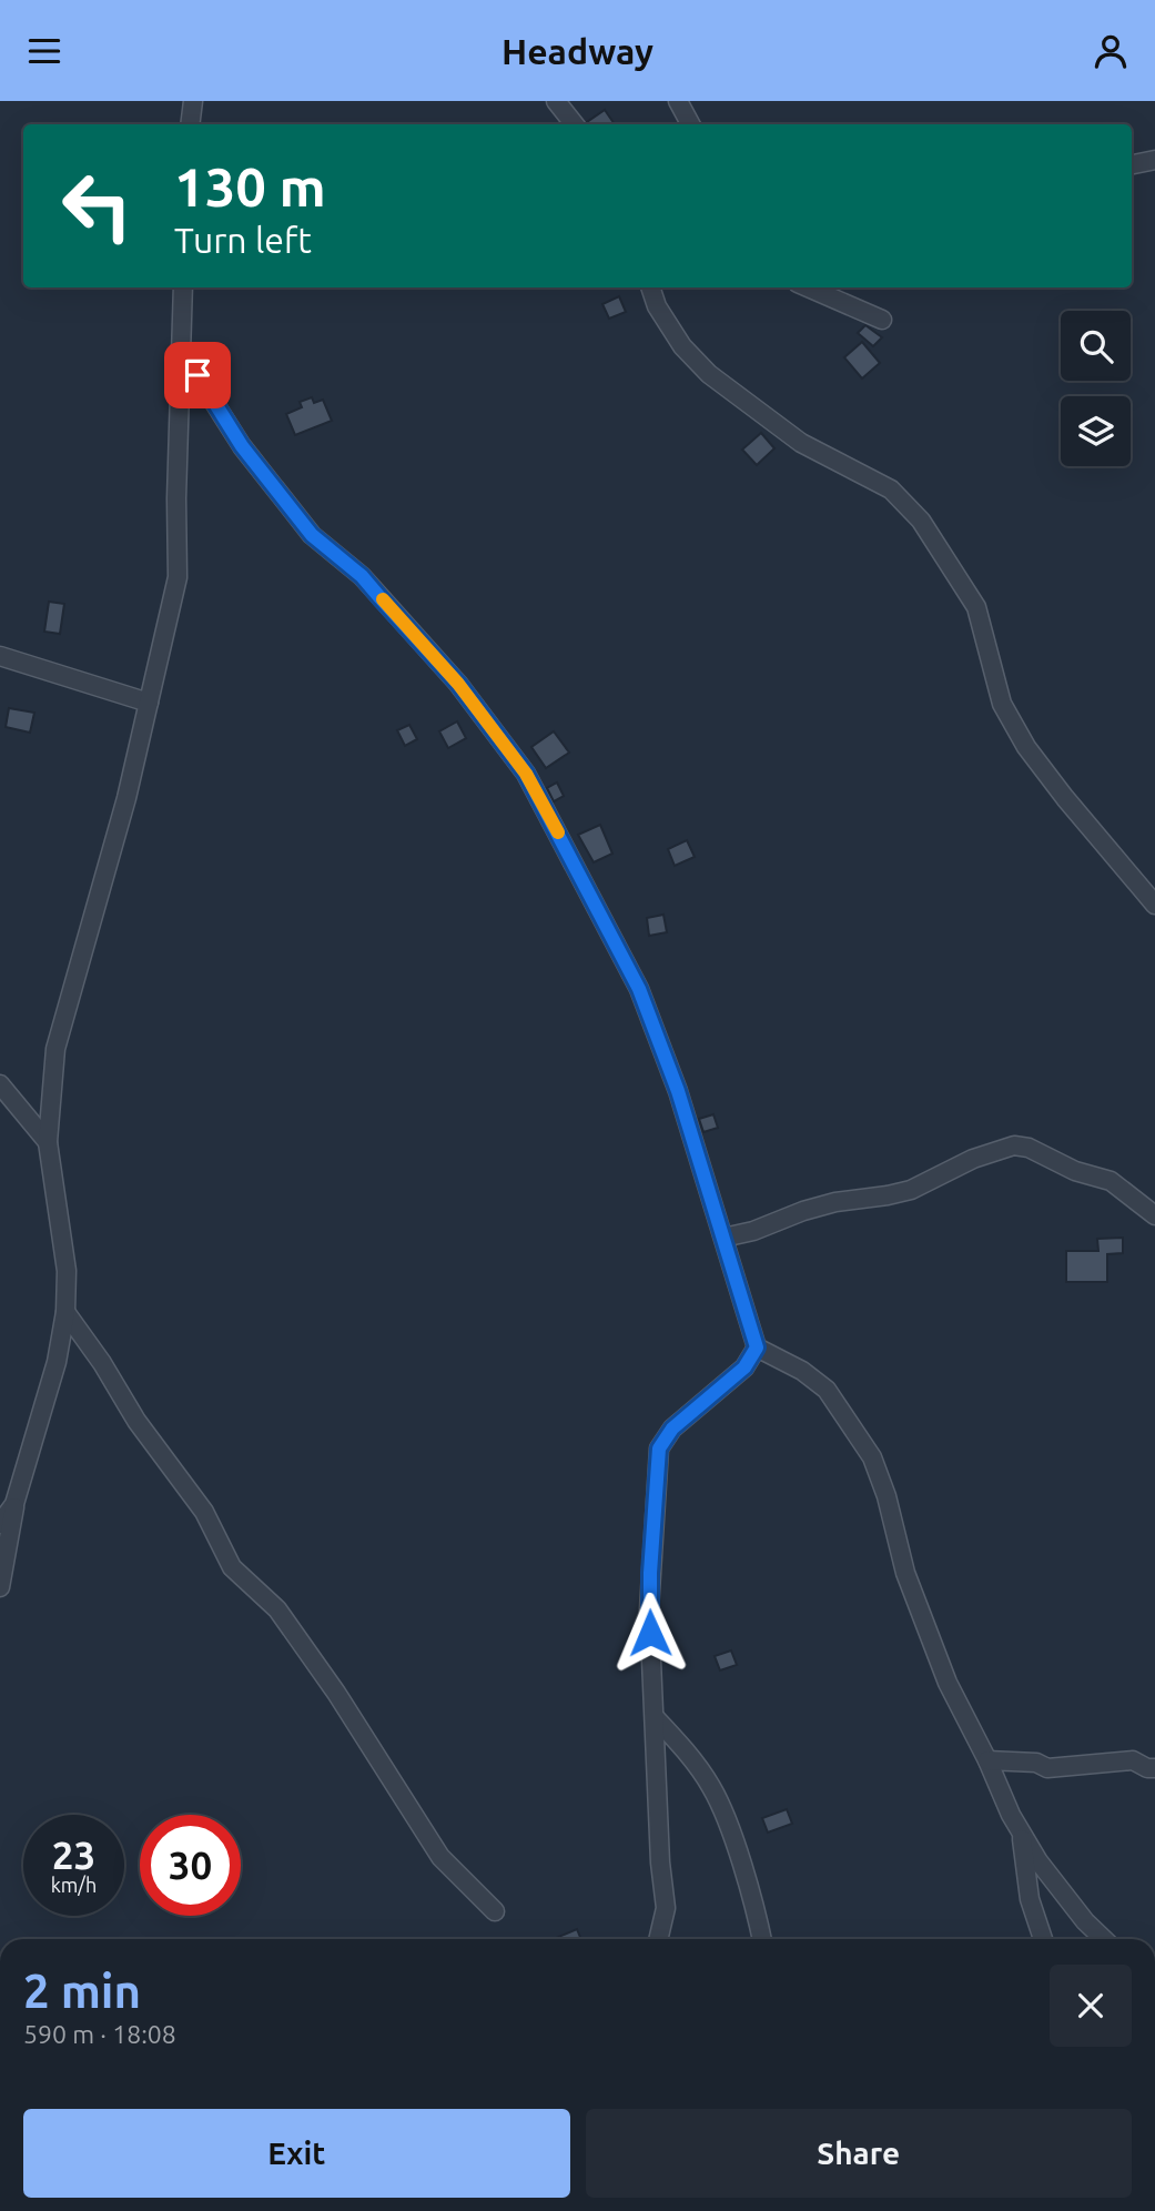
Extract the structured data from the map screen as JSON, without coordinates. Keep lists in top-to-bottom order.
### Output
{
  "page": {
    "header": "Headway",
    "turn": ["130 m", "Turn left"],
    "speed": "23 km/h",
    "limit": "30",
    "heading": ["2 min", "590 m · 18:08"],
    "buttons": ["Exit", "Share"]
  }
}
